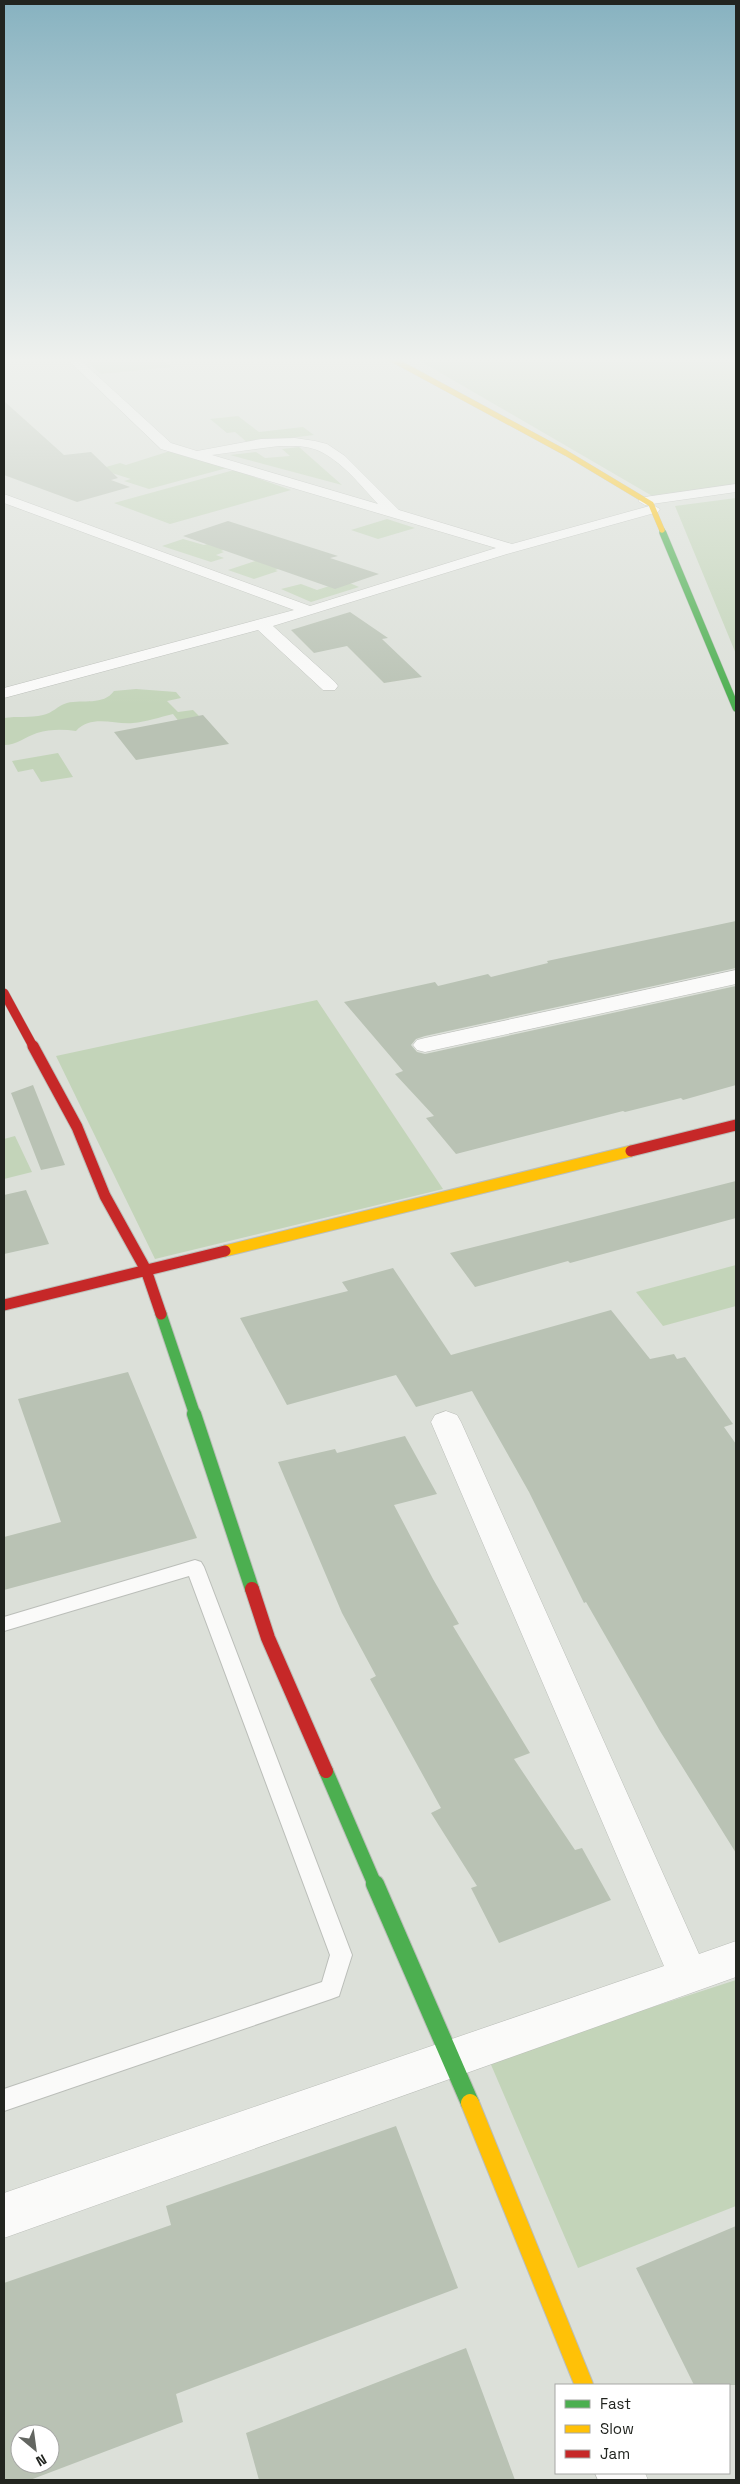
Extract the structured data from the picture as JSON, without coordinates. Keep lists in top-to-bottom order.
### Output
{
  "legend": ["Fast", "Slow", "Jam"],
  "north": "bottom right"
}
